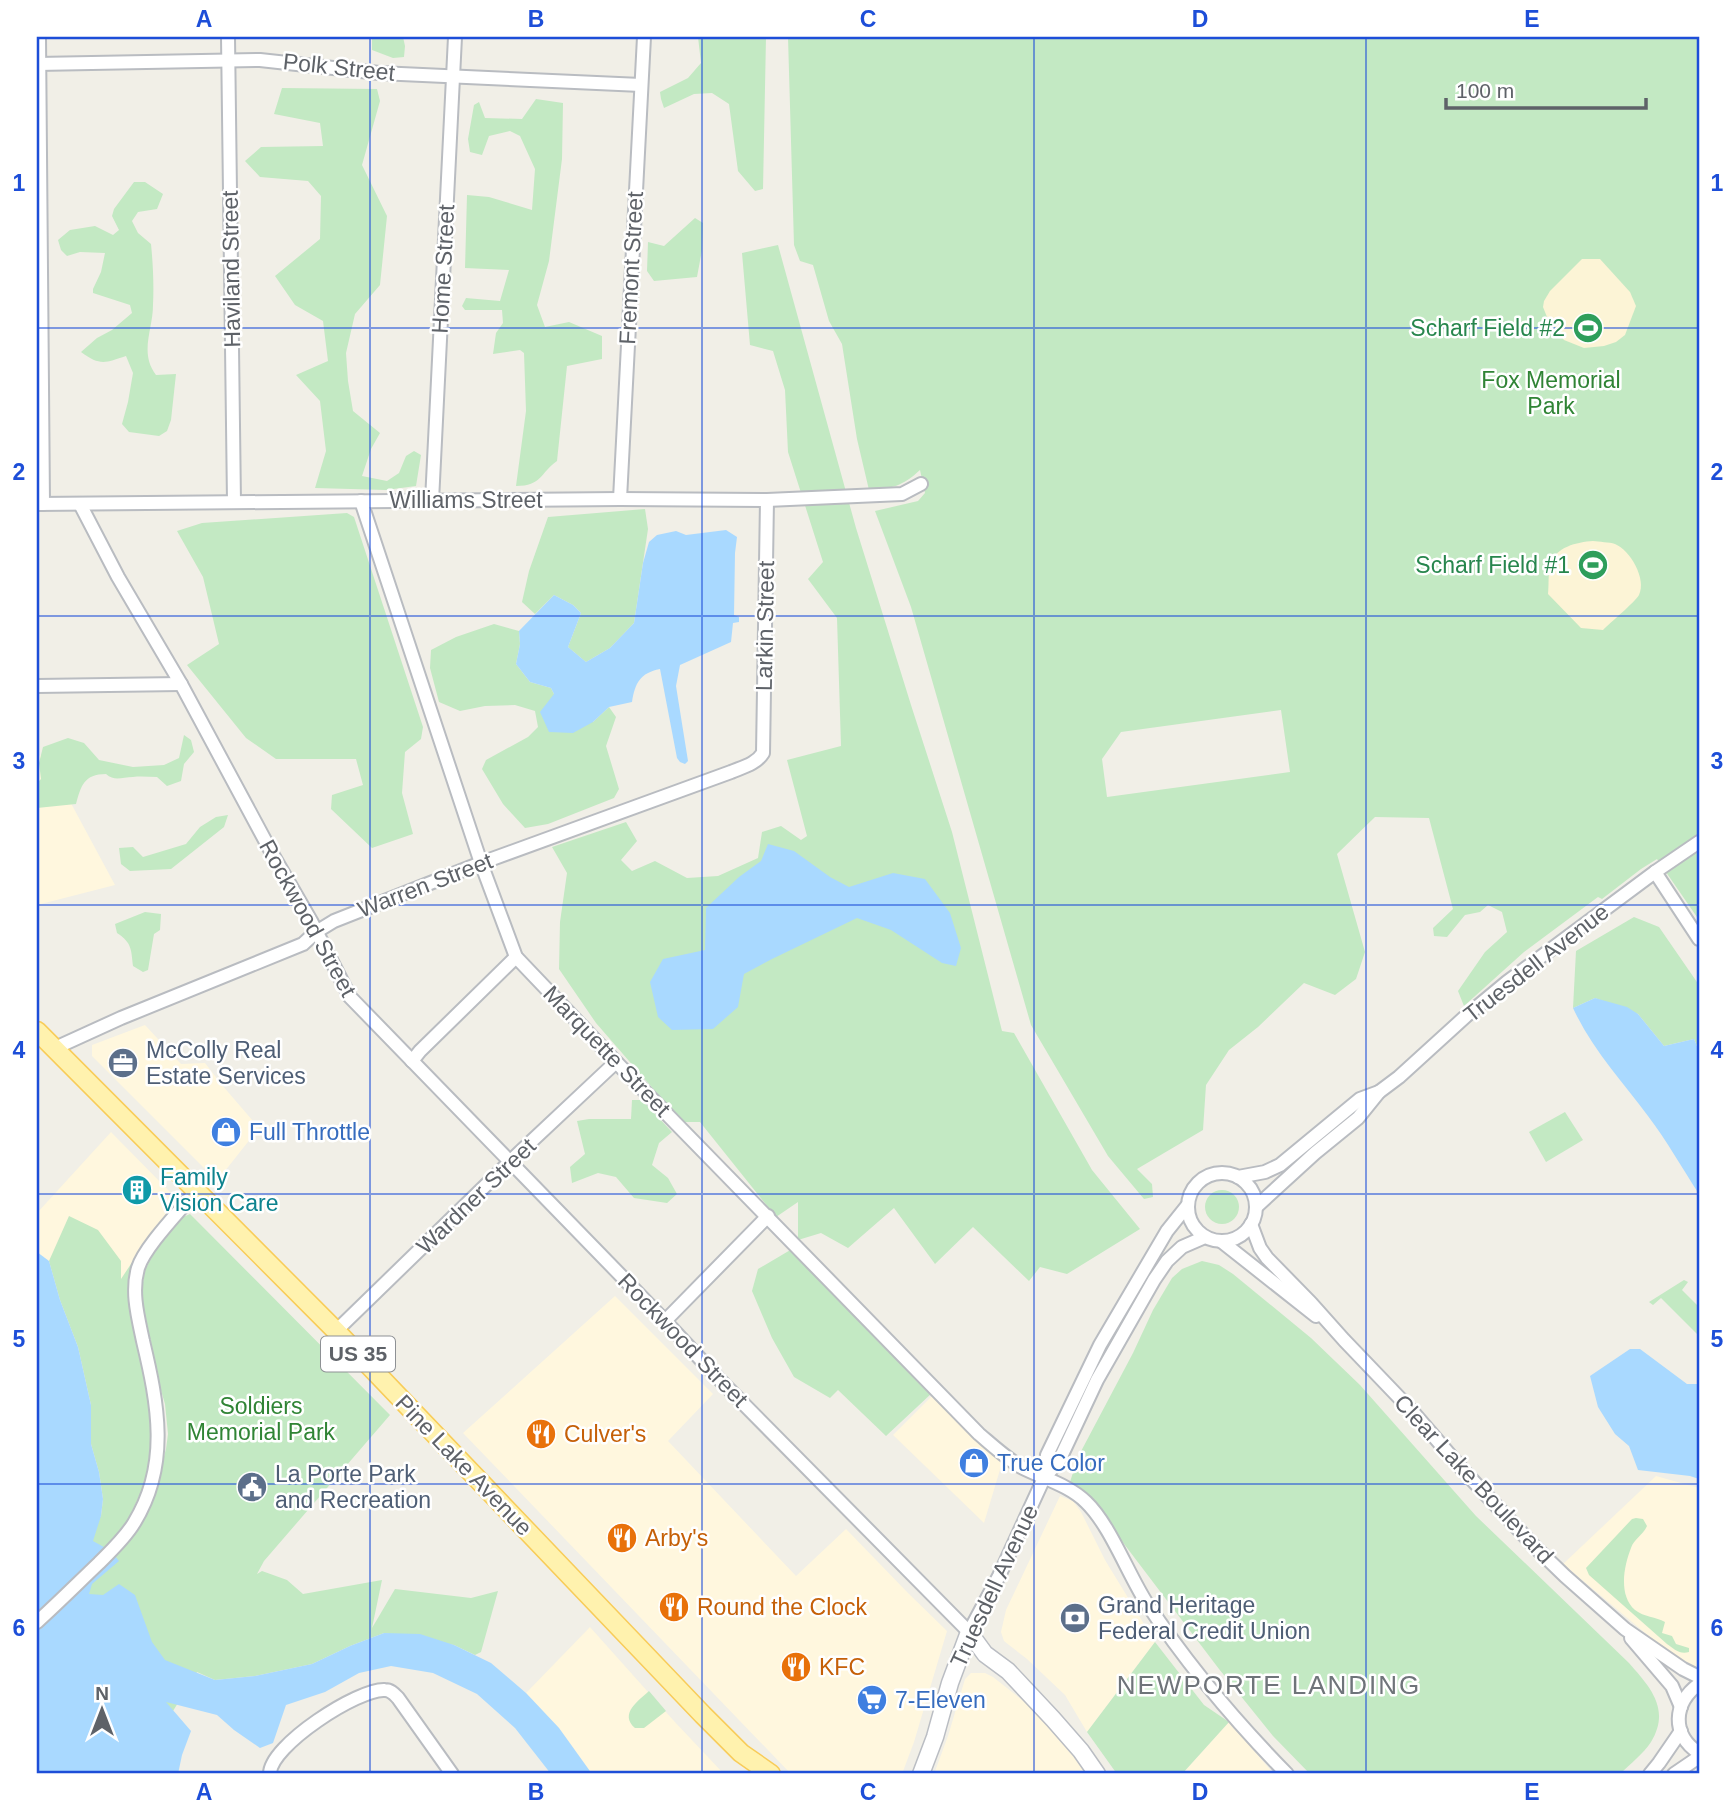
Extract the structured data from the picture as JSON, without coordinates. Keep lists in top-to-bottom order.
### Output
{
  "streets": {
    "main road": ["US 35", "Pine Lake Avenue"],
    "street": [
      "Polk Street",
      "Fremont Street",
      "Haviland Street",
      "Home Street",
      "Williams Street",
      "Larkin Street",
      "Warren Street",
      "Rockwood Street",
      "Truesdell Avenue",
      "Marquette Street",
      "Wardner Street",
      "Clear Lake Boulevard"
    ]
  },
  "crossings": [
    ["Polk Street", "Fremont Street"],
    ["Polk Street", "Haviland Street"],
    ["Polk Street", "Home Street"],
    ["Fremont Street", "Williams Street"],
    ["Haviland Street", "Williams Street"],
    ["Home Street", "Williams Street"],
    ["Williams Street", "Larkin Street"],
    ["Williams Street", "Rockwood Street"],
    ["Williams Street", "Marquette Street"],
    ["Larkin Street", "Warren Street"],
    ["Warren Street", "Rockwood Street"],
    ["Warren Street", "Marquette Street"],
    ["Warren Street", "Pine Lake Avenue"],
    ["Rockwood Street", "Truesdell Avenue"],
    ["Rockwood Street", "Wardner Street"],
    ["Truesdell Avenue", "Marquette Street"],
    ["Truesdell Avenue", "Clear Lake Boulevard"],
    ["Marquette Street", "Wardner Street"],
    ["Wardner Street", "Pine Lake Avenue"]
  ],
  "districts": ["NEWPORTE LANDING"],
  "parks": ["Fox Memorial Park", "Soldiers Memorial Park"],
  "places": {
    "sports": ["Scharf Field #2", "Scharf Field #1"],
    "office": ["McColly Real Estate Services"],
    "shop": ["Full Throttle", "True Color"],
    "building": ["Family Vision Care"],
    "restaurant": [
      "Culver's",
      "Arby's",
      "Round the Clock",
      "KFC"
    ],
    "public building": ["La Porte Park and Recreation"],
    "bank": ["Grand Heritage Federal Credit Union"],
    "supermarket": ["7-Eleven"]
  },
  "scale_bar": "100 m",
  "north": "top",
  "grid": {
    "columns": [
      "A",
      "B",
      "C",
      "D",
      "E"
    ],
    "rows": [
      "1",
      "2",
      "3",
      "4",
      "5",
      "6"
    ]
  }
}
